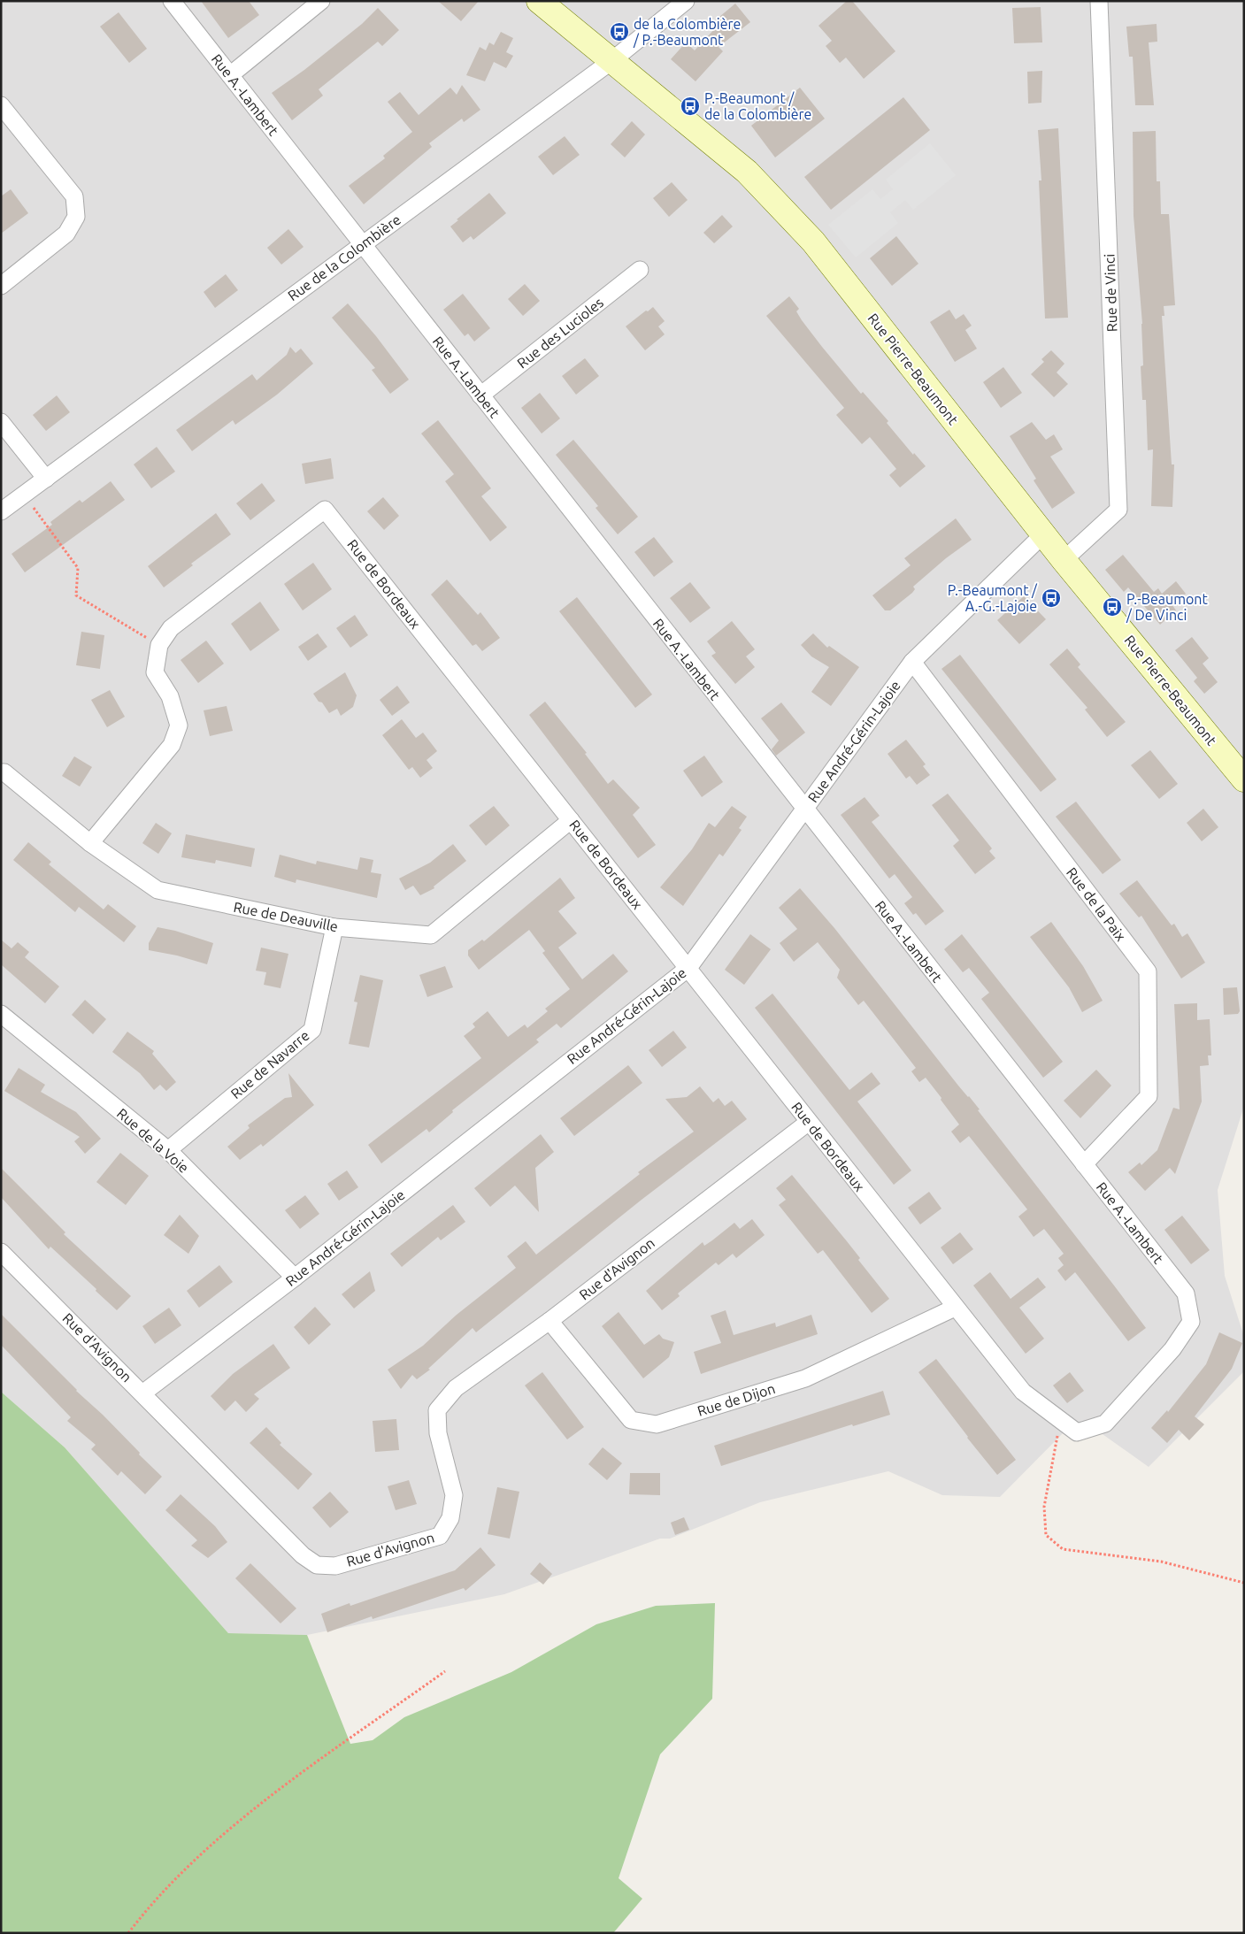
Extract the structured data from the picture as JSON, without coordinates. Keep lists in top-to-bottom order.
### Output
{
  "streets": {
    "main road": ["Rue Pierre-Beaumont"],
    "street": [
      "Rue A.-Lambert",
      "Rue de la Colombière",
      "Rue de Vinci",
      "Rue des Lucioles",
      "Rue de Bordeaux",
      "Rue André-Gérin-Lajoie",
      "Rue de la Paix",
      "Rue de Deauville",
      "Rue de Navarre",
      "Rue de la Voie",
      "Rue d'Avignon",
      "Rue de Dijon"
    ]
  },
  "crossings": [
    ["Rue A.-Lambert", "Rue de la Colombière"],
    ["Rue A.-Lambert", "Rue des Lucioles"],
    ["Rue A.-Lambert", "Rue de Bordeaux"],
    ["Rue A.-Lambert", "Rue André-Gérin-Lajoie"],
    ["Rue A.-Lambert", "Rue de la Paix"],
    ["Rue de la Colombière", "Rue Pierre-Beaumont"],
    ["Rue de Vinci", "Rue Pierre-Beaumont"],
    ["Rue Pierre-Beaumont", "Rue André-Gérin-Lajoie"],
    ["Rue de Bordeaux", "Rue André-Gérin-Lajoie"],
    ["Rue de Bordeaux", "Rue de Deauville"],
    ["Rue de Bordeaux", "Rue d'Avignon"],
    ["Rue de Bordeaux", "Rue de Dijon"],
    ["Rue André-Gérin-Lajoie", "Rue de la Paix"],
    ["Rue André-Gérin-Lajoie", "Rue de la Voie"],
    ["Rue André-Gérin-Lajoie", "Rue d'Avignon"],
    ["Rue de Deauville", "Rue de Navarre"],
    ["Rue de Navarre", "Rue de la Voie"],
    ["Rue d'Avignon", "Rue de Dijon"]
  ],
  "places": {
    "bus stop": [
      "de la Colombière / P.-Beaumont",
      "P.-Beaumont / de la Colombière",
      "P.-Beaumont / A.-G.-Lajoie",
      "P.-Beaumont / De Vinci"
    ]
  }
}
